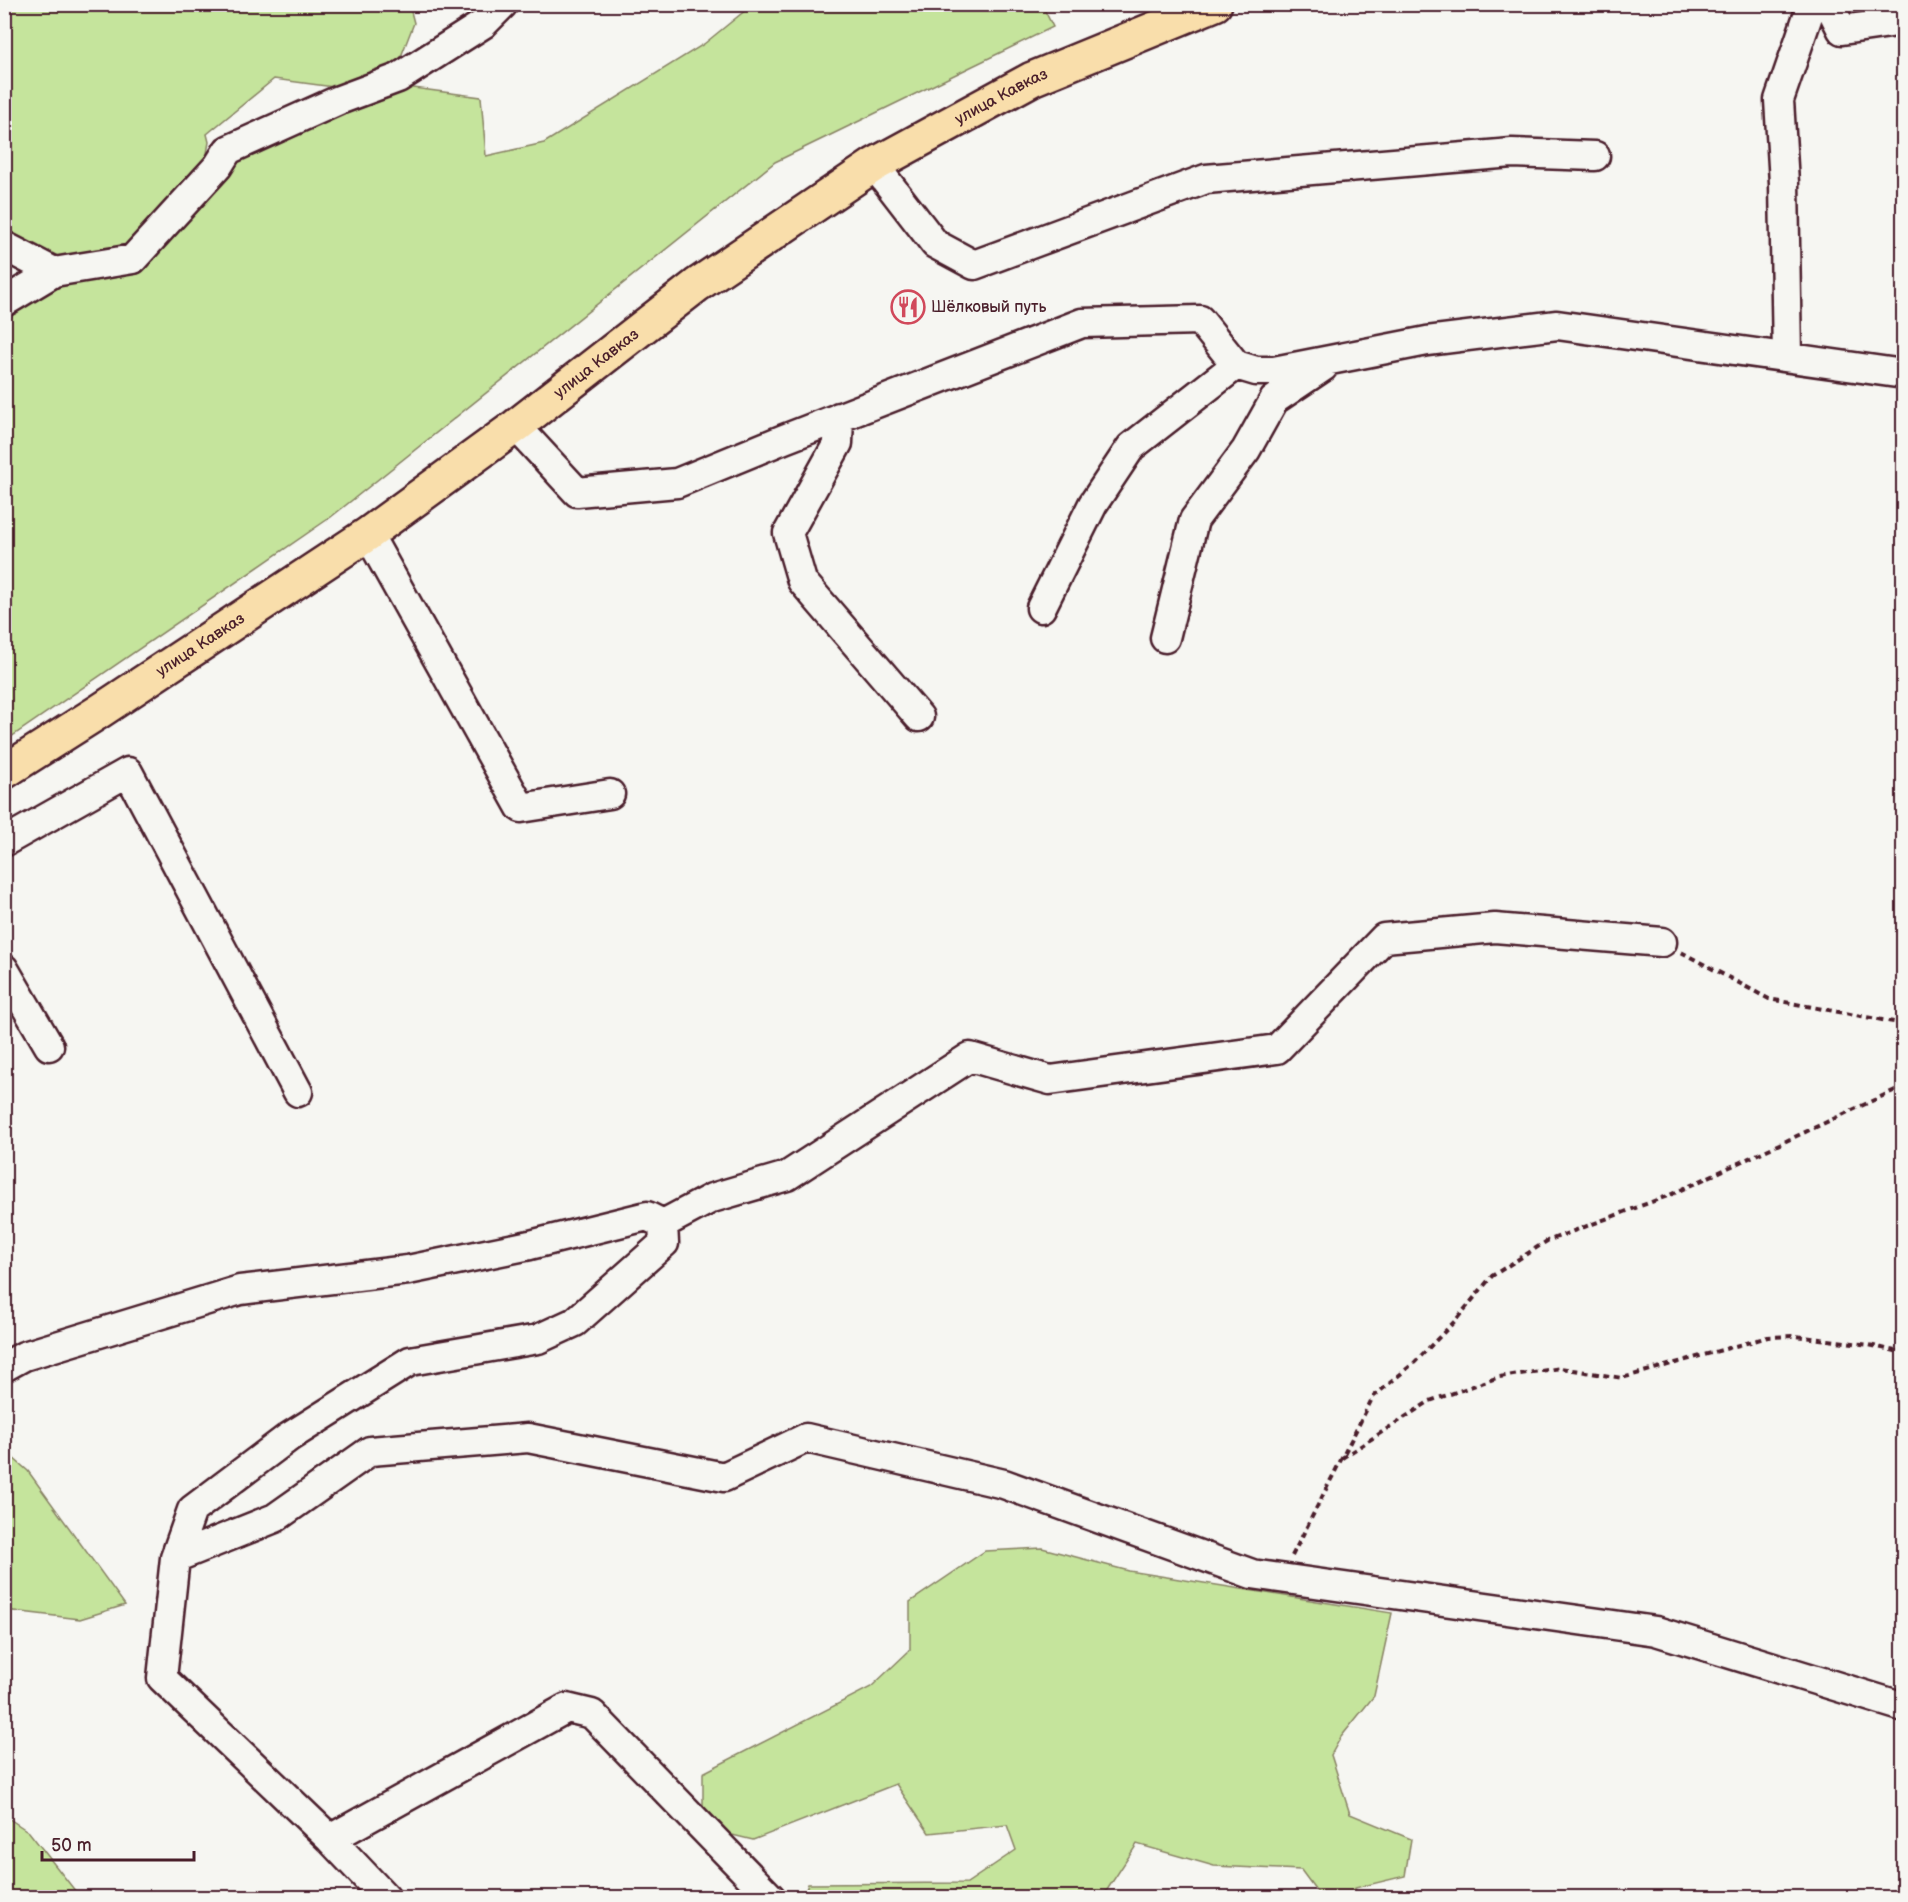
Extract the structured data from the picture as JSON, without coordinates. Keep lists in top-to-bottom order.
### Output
{
  "streets": {
    "highway": ["улица Кавказ"]
  },
  "places": {
    "restaurant": ["Шёлковый путь"]
  },
  "scale_bar": "50 m"
}
